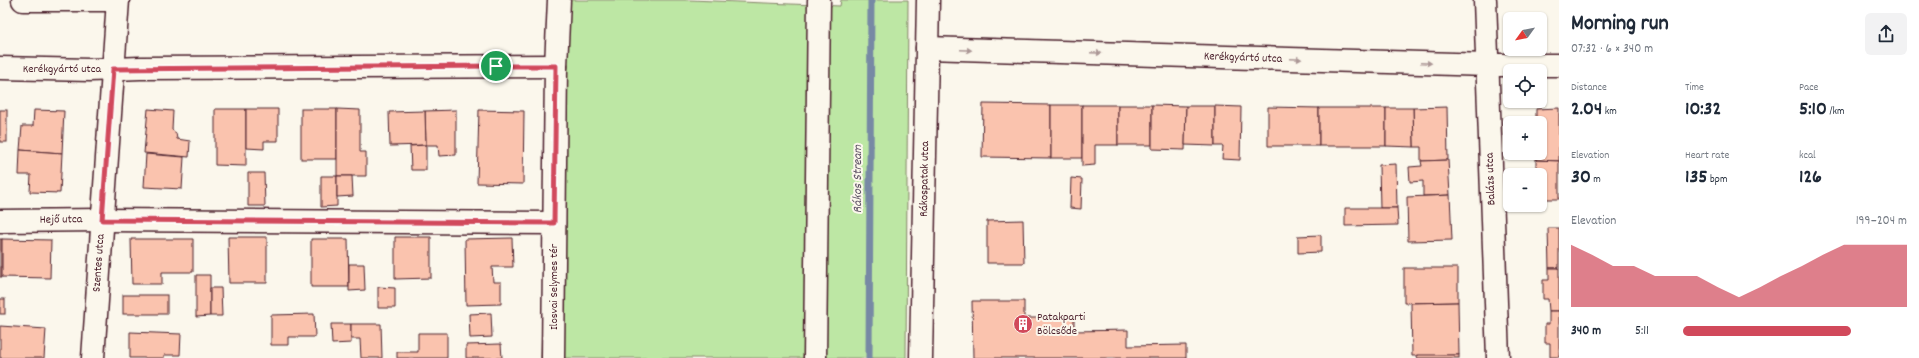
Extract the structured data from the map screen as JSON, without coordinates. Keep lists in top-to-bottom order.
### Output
{
  "streets": {
    "street": [
      "Kerékgyártó utca",
      "Rákospatak utca",
      "Balázs utca",
      "Hejő utca",
      "Szentes utca",
      "Ilosvai Selymes tér"
    ]
  },
  "crossings": [
    ["Kerékgyártó utca", "Rákospatak utca"],
    ["Kerékgyártó utca", "Balázs utca"],
    ["Kerékgyártó utca", "Szentes utca"],
    ["Kerékgyártó utca", "Ilosvai Selymes tér"],
    ["Hejő utca", "Szentes utca"],
    ["Hejő utca", "Ilosvai Selymes tér"]
  ],
  "one_way": ["Kerékgyártó utca"],
  "water": ["Rákos Stream"],
  "places": {
    "building": ["Patakparti Bölcsőde"]
  },
  "north": "bottom left",
  "page": {
    "heading": ["Morning run", "07:32 · 6 × 340 m"],
    "map_buttons": ["+", "−"],
    "stats": [
      ["Distance", "2.04 km"],
      ["Time", "10:32"],
      ["Pace", "5:10 /km"],
      ["Elevation", "30 m"],
      ["Heart rate", "135 bpm"],
      ["kcal", "126"]
    ],
    "chart": ["Elevation", "199–204 m"],
    "list": [
      {
        "name": "340 m",
        "note": "5:11"
      }
    ]
  }
}
